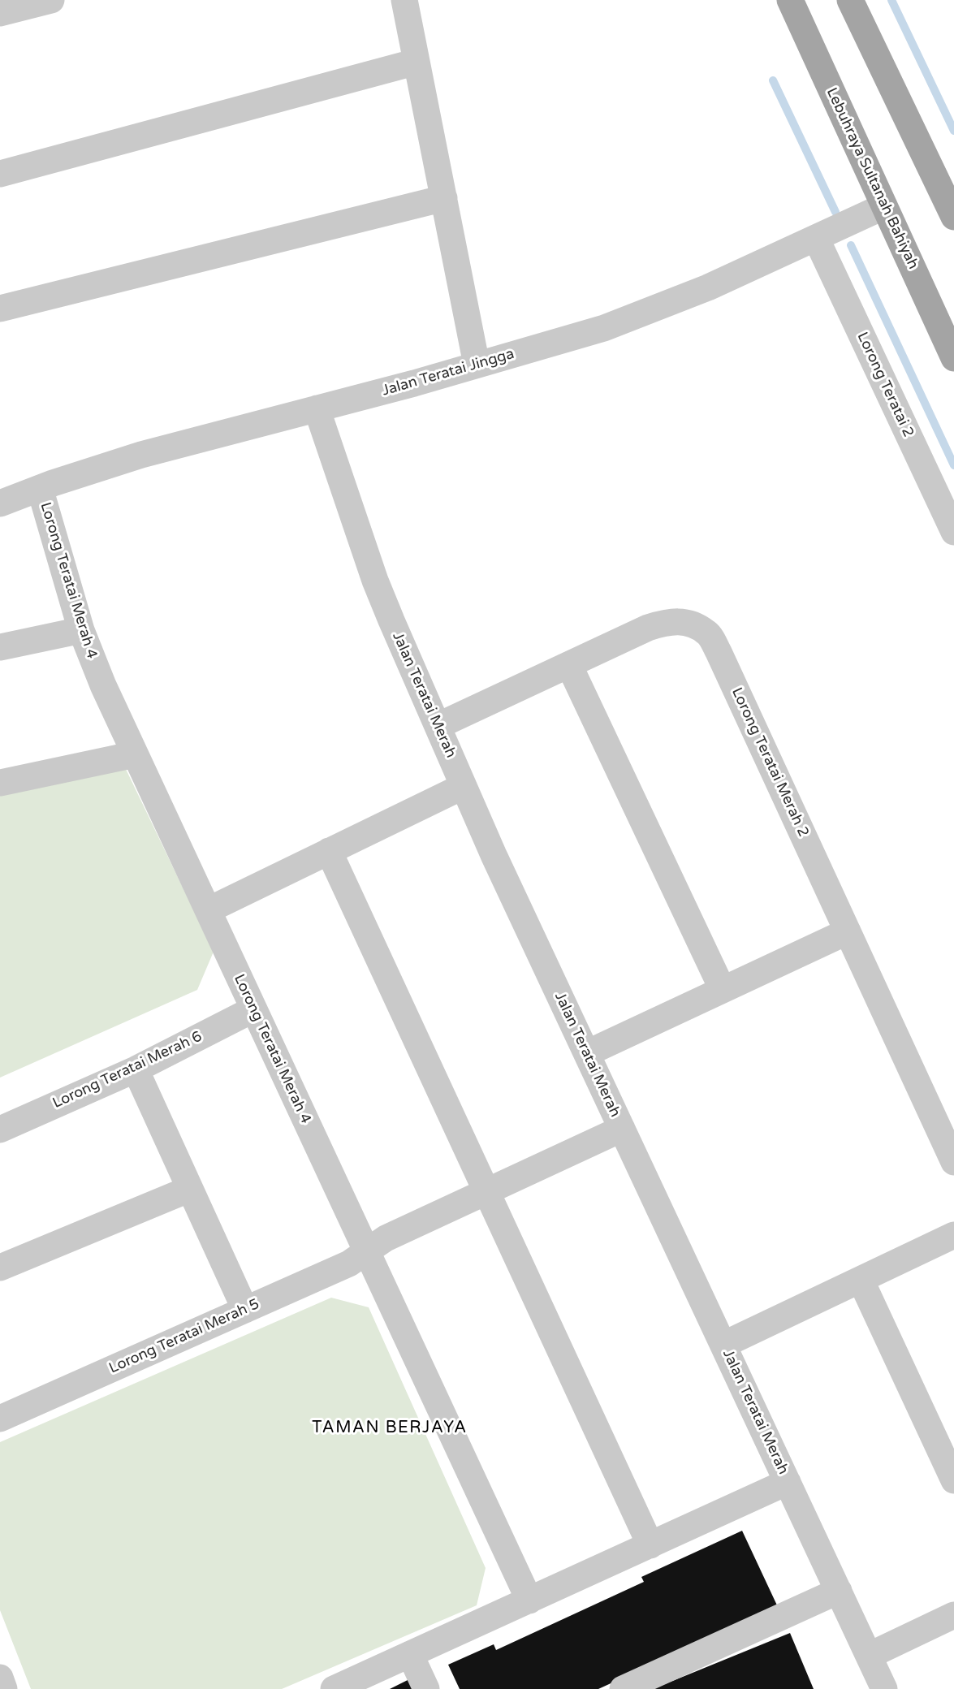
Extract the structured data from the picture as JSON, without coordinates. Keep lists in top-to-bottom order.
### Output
{
  "streets": {
    "main road": ["Lebuhraya Sultanah Bahiyah"],
    "street": [
      "Jalan Teratai Jingga",
      "Lorong Teratai 2",
      "Lorong Teratai Merah 4",
      "Jalan Teratai Merah",
      "Lorong Teratai Merah 2",
      "Lorong Teratai Merah 6",
      "Lorong Teratai Merah 5"
    ]
  },
  "crossings": [
    ["Lebuhraya Sultanah Bahiyah", "Jalan Teratai Jingga"],
    ["Jalan Teratai Jingga", "Lorong Teratai 2"],
    ["Jalan Teratai Jingga", "Lorong Teratai Merah 4"],
    ["Jalan Teratai Jingga", "Jalan Teratai Merah"],
    ["Lorong Teratai Merah 4", "Lorong Teratai Merah 6"],
    ["Lorong Teratai Merah 4", "Lorong Teratai Merah 5"],
    ["Jalan Teratai Merah", "Lorong Teratai Merah 2"],
    ["Jalan Teratai Merah", "Lorong Teratai Merah 5"]
  ],
  "districts": ["TAMAN BERJAYA"]
}
